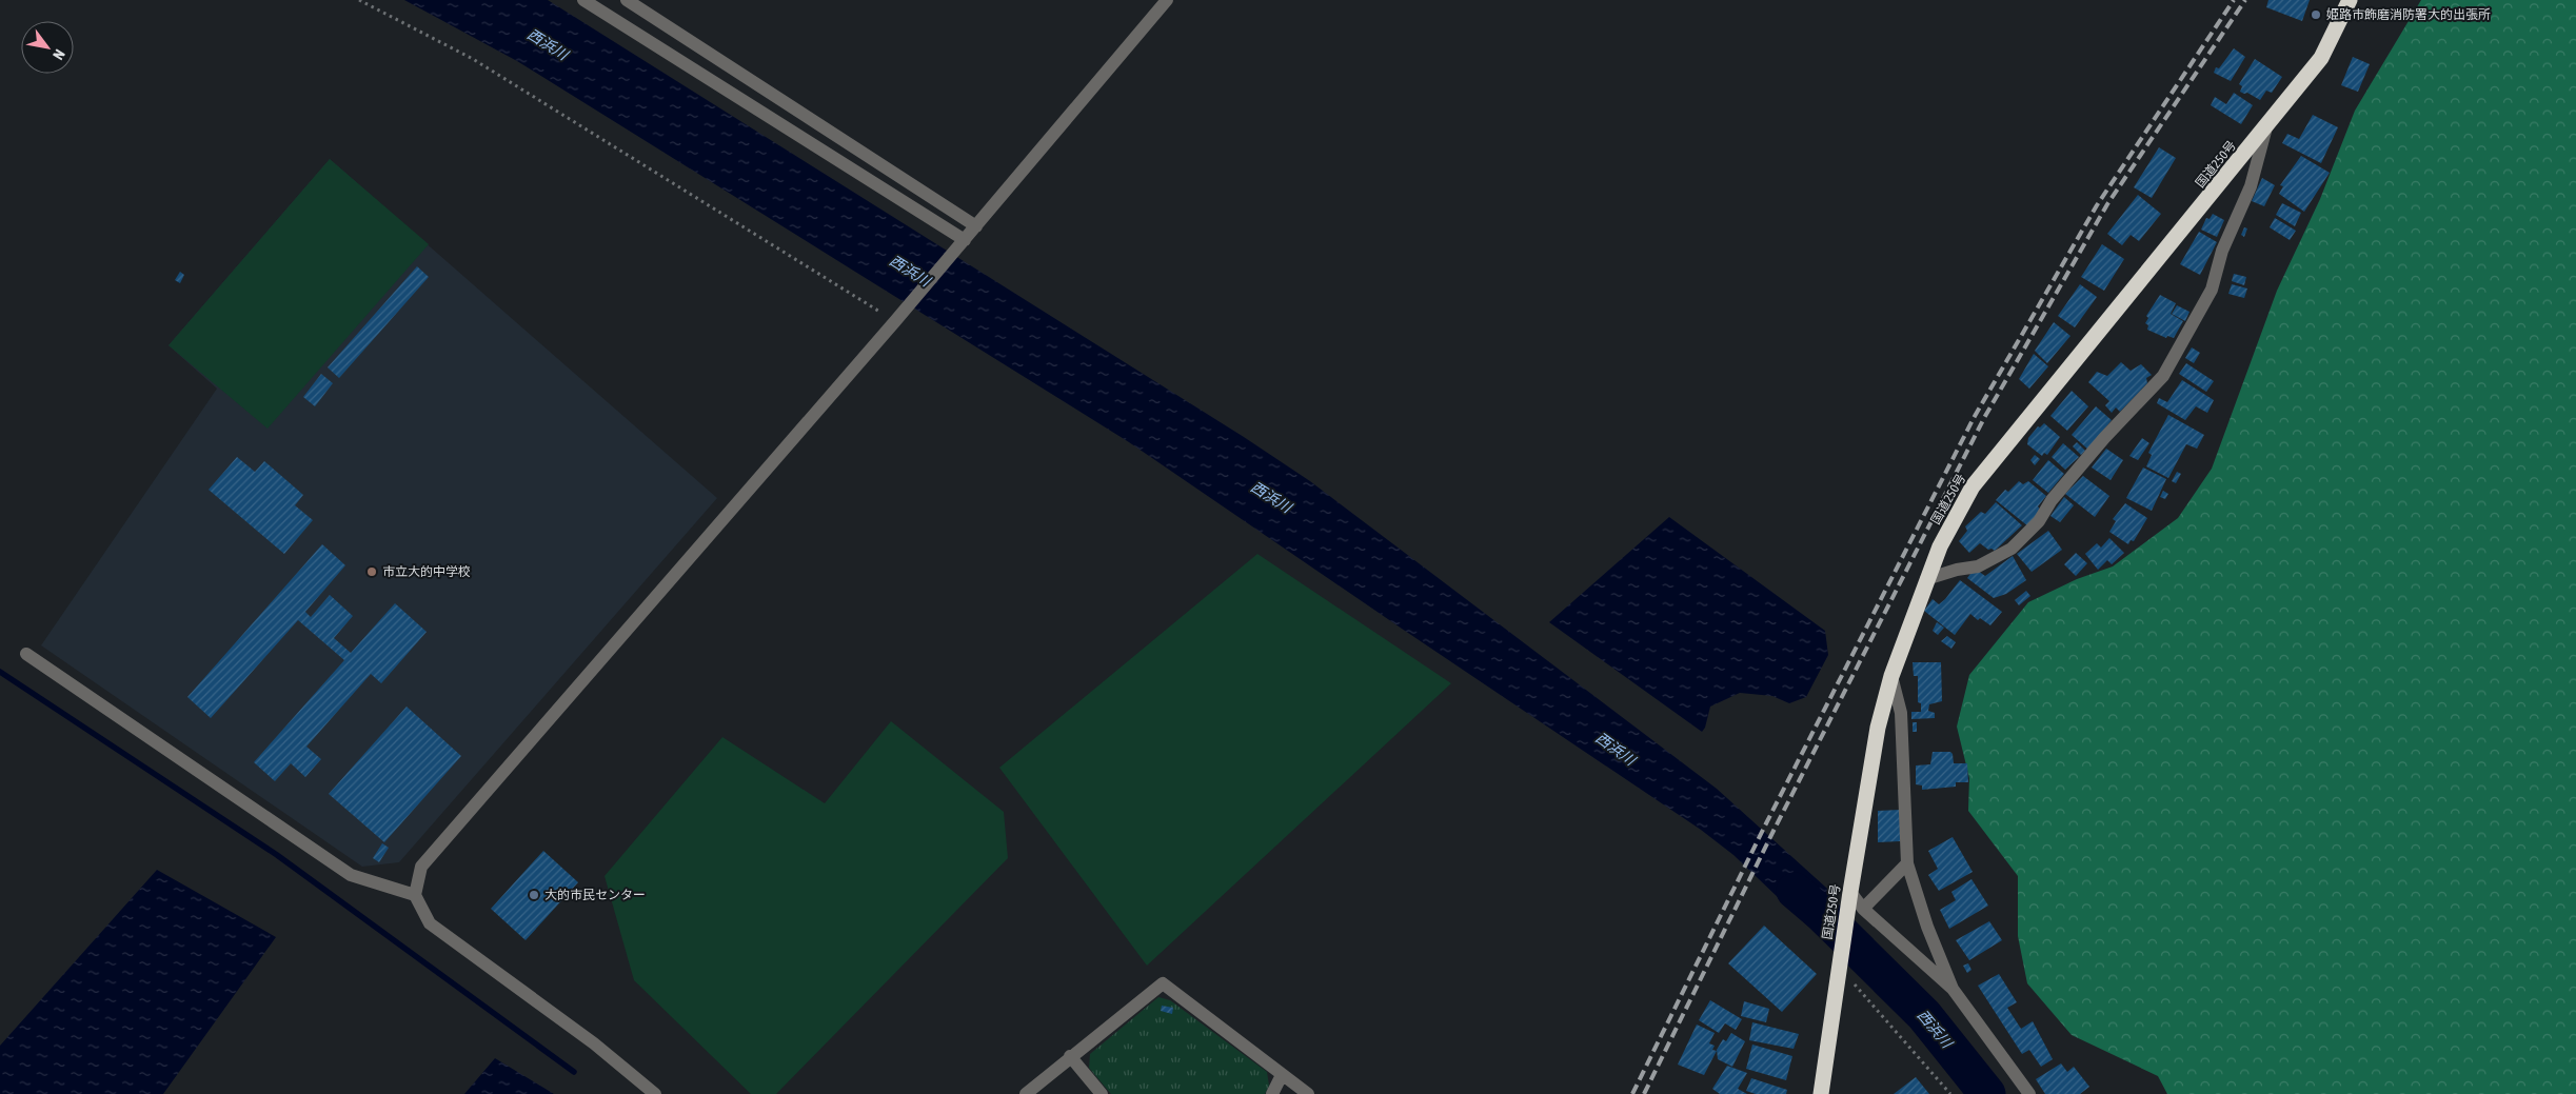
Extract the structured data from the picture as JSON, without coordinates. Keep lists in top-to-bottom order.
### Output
{
  "streets": {
    "highway": ["国道250号"]
  },
  "water": ["西浜川"],
  "places": ["姫路市飾磨消防署大的出張所", "市立大的中学校", "大的市民センター"],
  "north": "bottom right"
}
